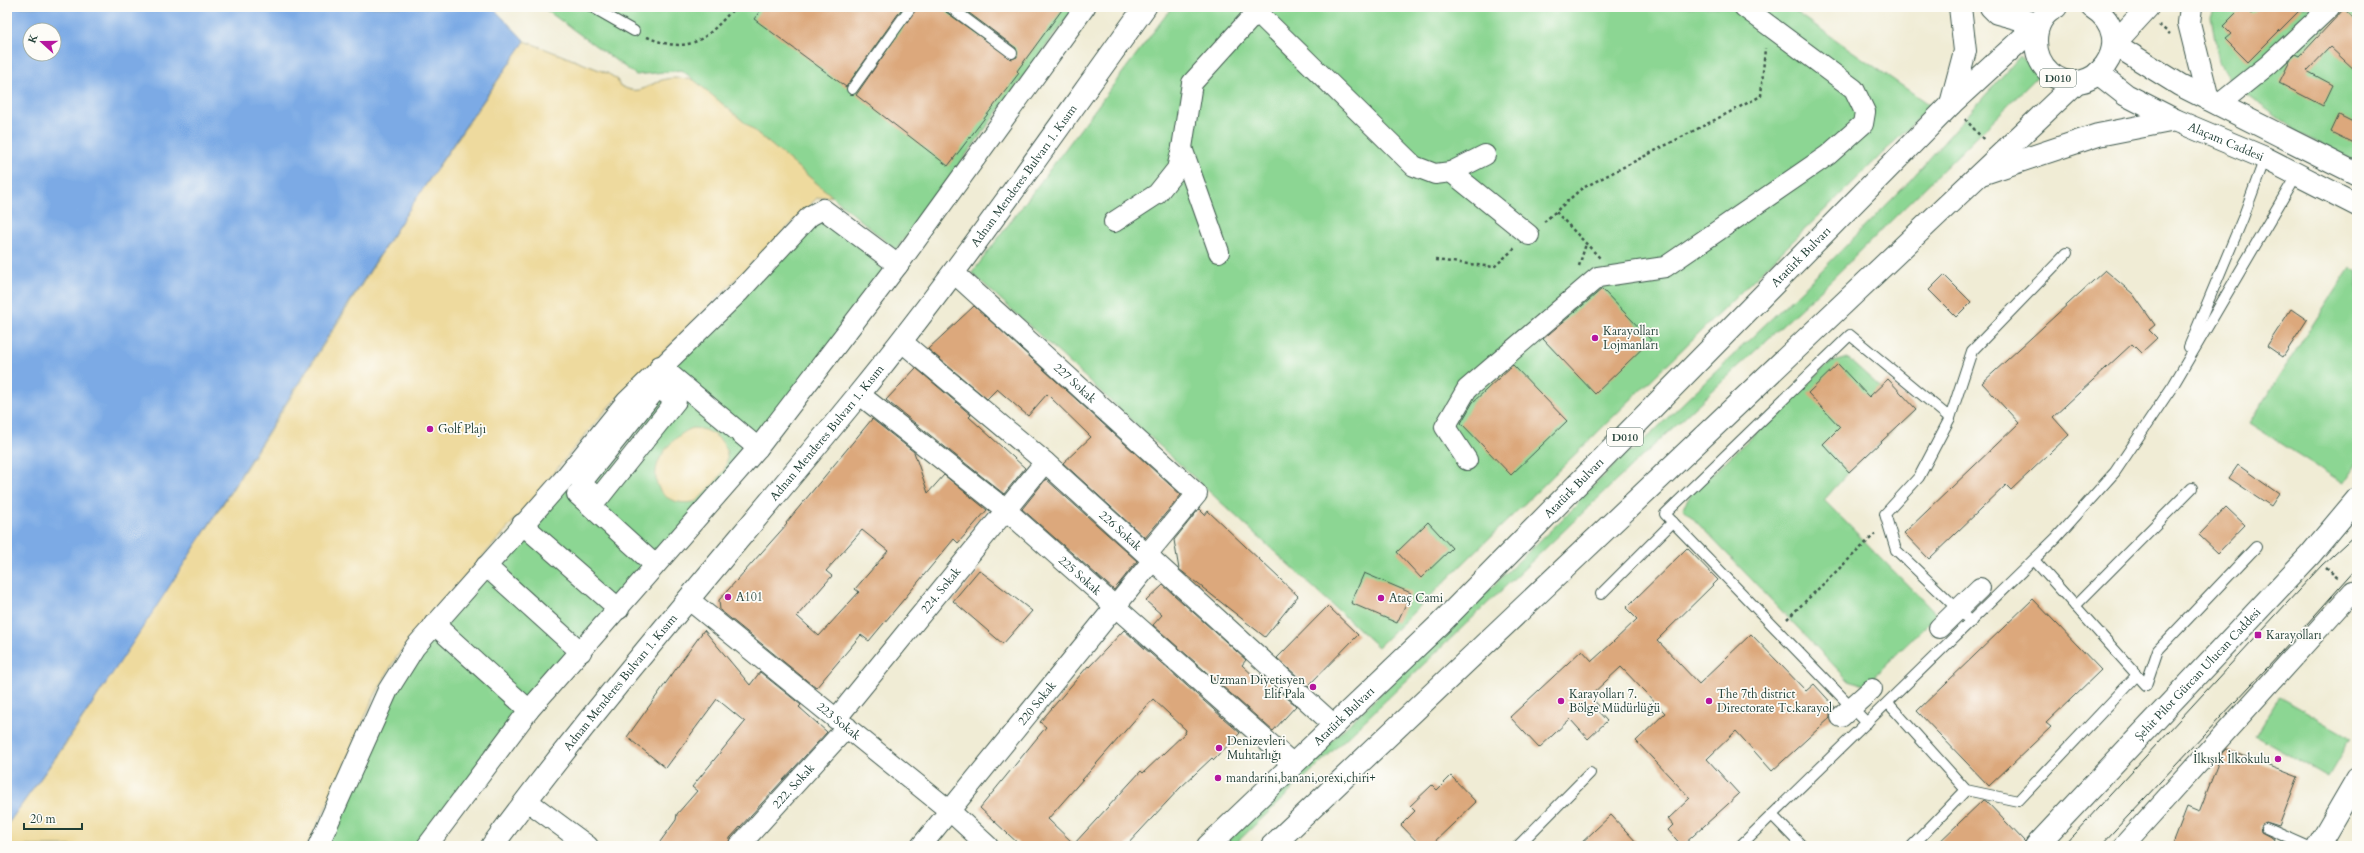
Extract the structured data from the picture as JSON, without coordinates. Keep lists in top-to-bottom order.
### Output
{
  "streets": {
    "main road": [
      "D010",
      "Alaçam Caddesi",
      "Adnan Menderes Bulvarı 1. Kısım",
      "Atatürk Bulvarı",
      "Şehit Pilot Gürcan Ulucan Caddesi"
    ],
    "street": [
      "227 Sokak",
      "226 Sokak",
      "225 Sokak",
      "224. Sokak",
      "220 Sokak",
      "223 Sokak",
      "222. Sokak"
    ]
  },
  "crossings": [
    ["D010", "Alaçam Caddesi"],
    ["D010", "Atatürk Bulvarı"],
    ["Adnan Menderes Bulvarı 1. Kısım", "227 Sokak"],
    ["Adnan Menderes Bulvarı 1. Kısım", "226 Sokak"],
    ["Adnan Menderes Bulvarı 1. Kısım", "225 Sokak"],
    ["Adnan Menderes Bulvarı 1. Kısım", "223 Sokak"],
    ["Atatürk Bulvarı", "226 Sokak"],
    ["Atatürk Bulvarı", "225 Sokak"],
    ["227 Sokak", "220 Sokak"],
    ["226 Sokak", "224. Sokak"],
    ["226 Sokak", "220 Sokak"],
    ["225 Sokak", "224. Sokak"],
    ["225 Sokak", "220 Sokak"],
    ["224. Sokak", "223 Sokak"],
    ["224. Sokak", "222. Sokak"],
    ["220 Sokak", "223 Sokak"],
    ["223 Sokak", "222. Sokak"]
  ],
  "places": {
    "other": [
      "Karayolları Lojmanları",
      "Golf Plajı",
      "A101",
      "Ataç Cami",
      "Uzman Diyetisyen Elif Pala",
      "Karayolları 7. Bölge Müdürlüğü",
      "The 7th district Directorate Tc.karayol",
      "Denizevleri Muhtarlığı",
      "İlkışık İlkokulu",
      "mandarini,banani,orexi,chiri+"
    ],
    "transit": ["Karayolları"]
  },
  "scale_bar": "20 m",
  "north": "left"
}
